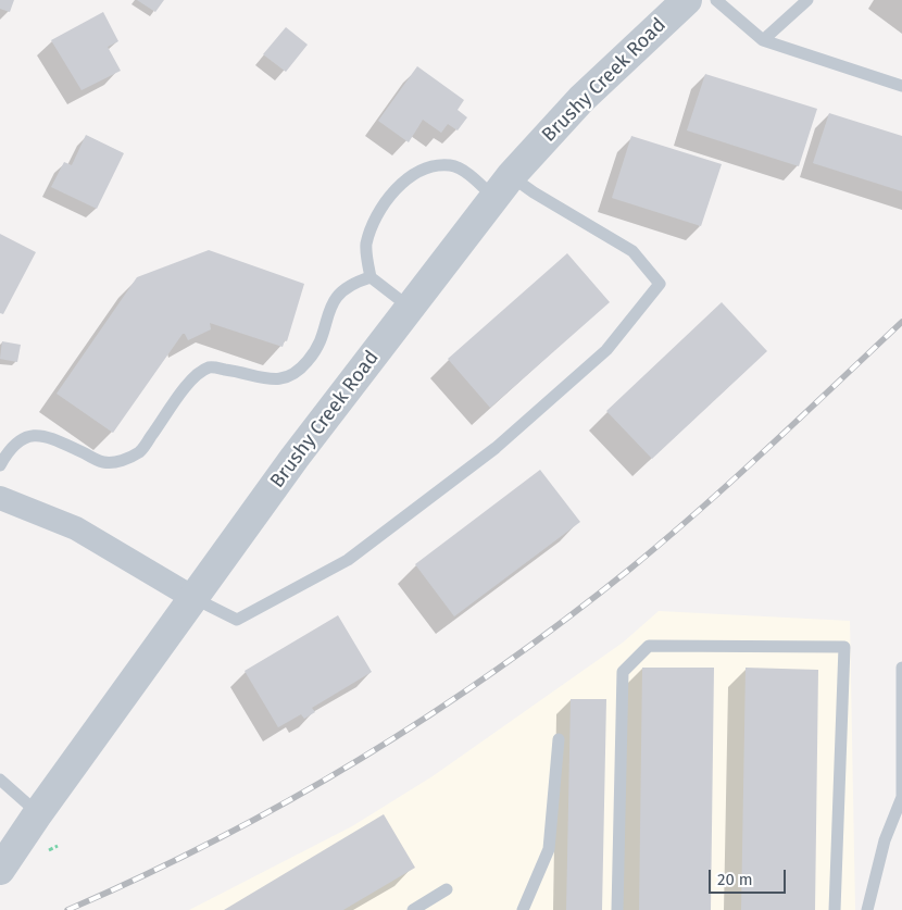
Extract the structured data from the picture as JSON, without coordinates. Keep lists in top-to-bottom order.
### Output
{
  "streets": {
    "street": ["Brushy Creek Road"]
  },
  "scale_bar": "20 m"
}
